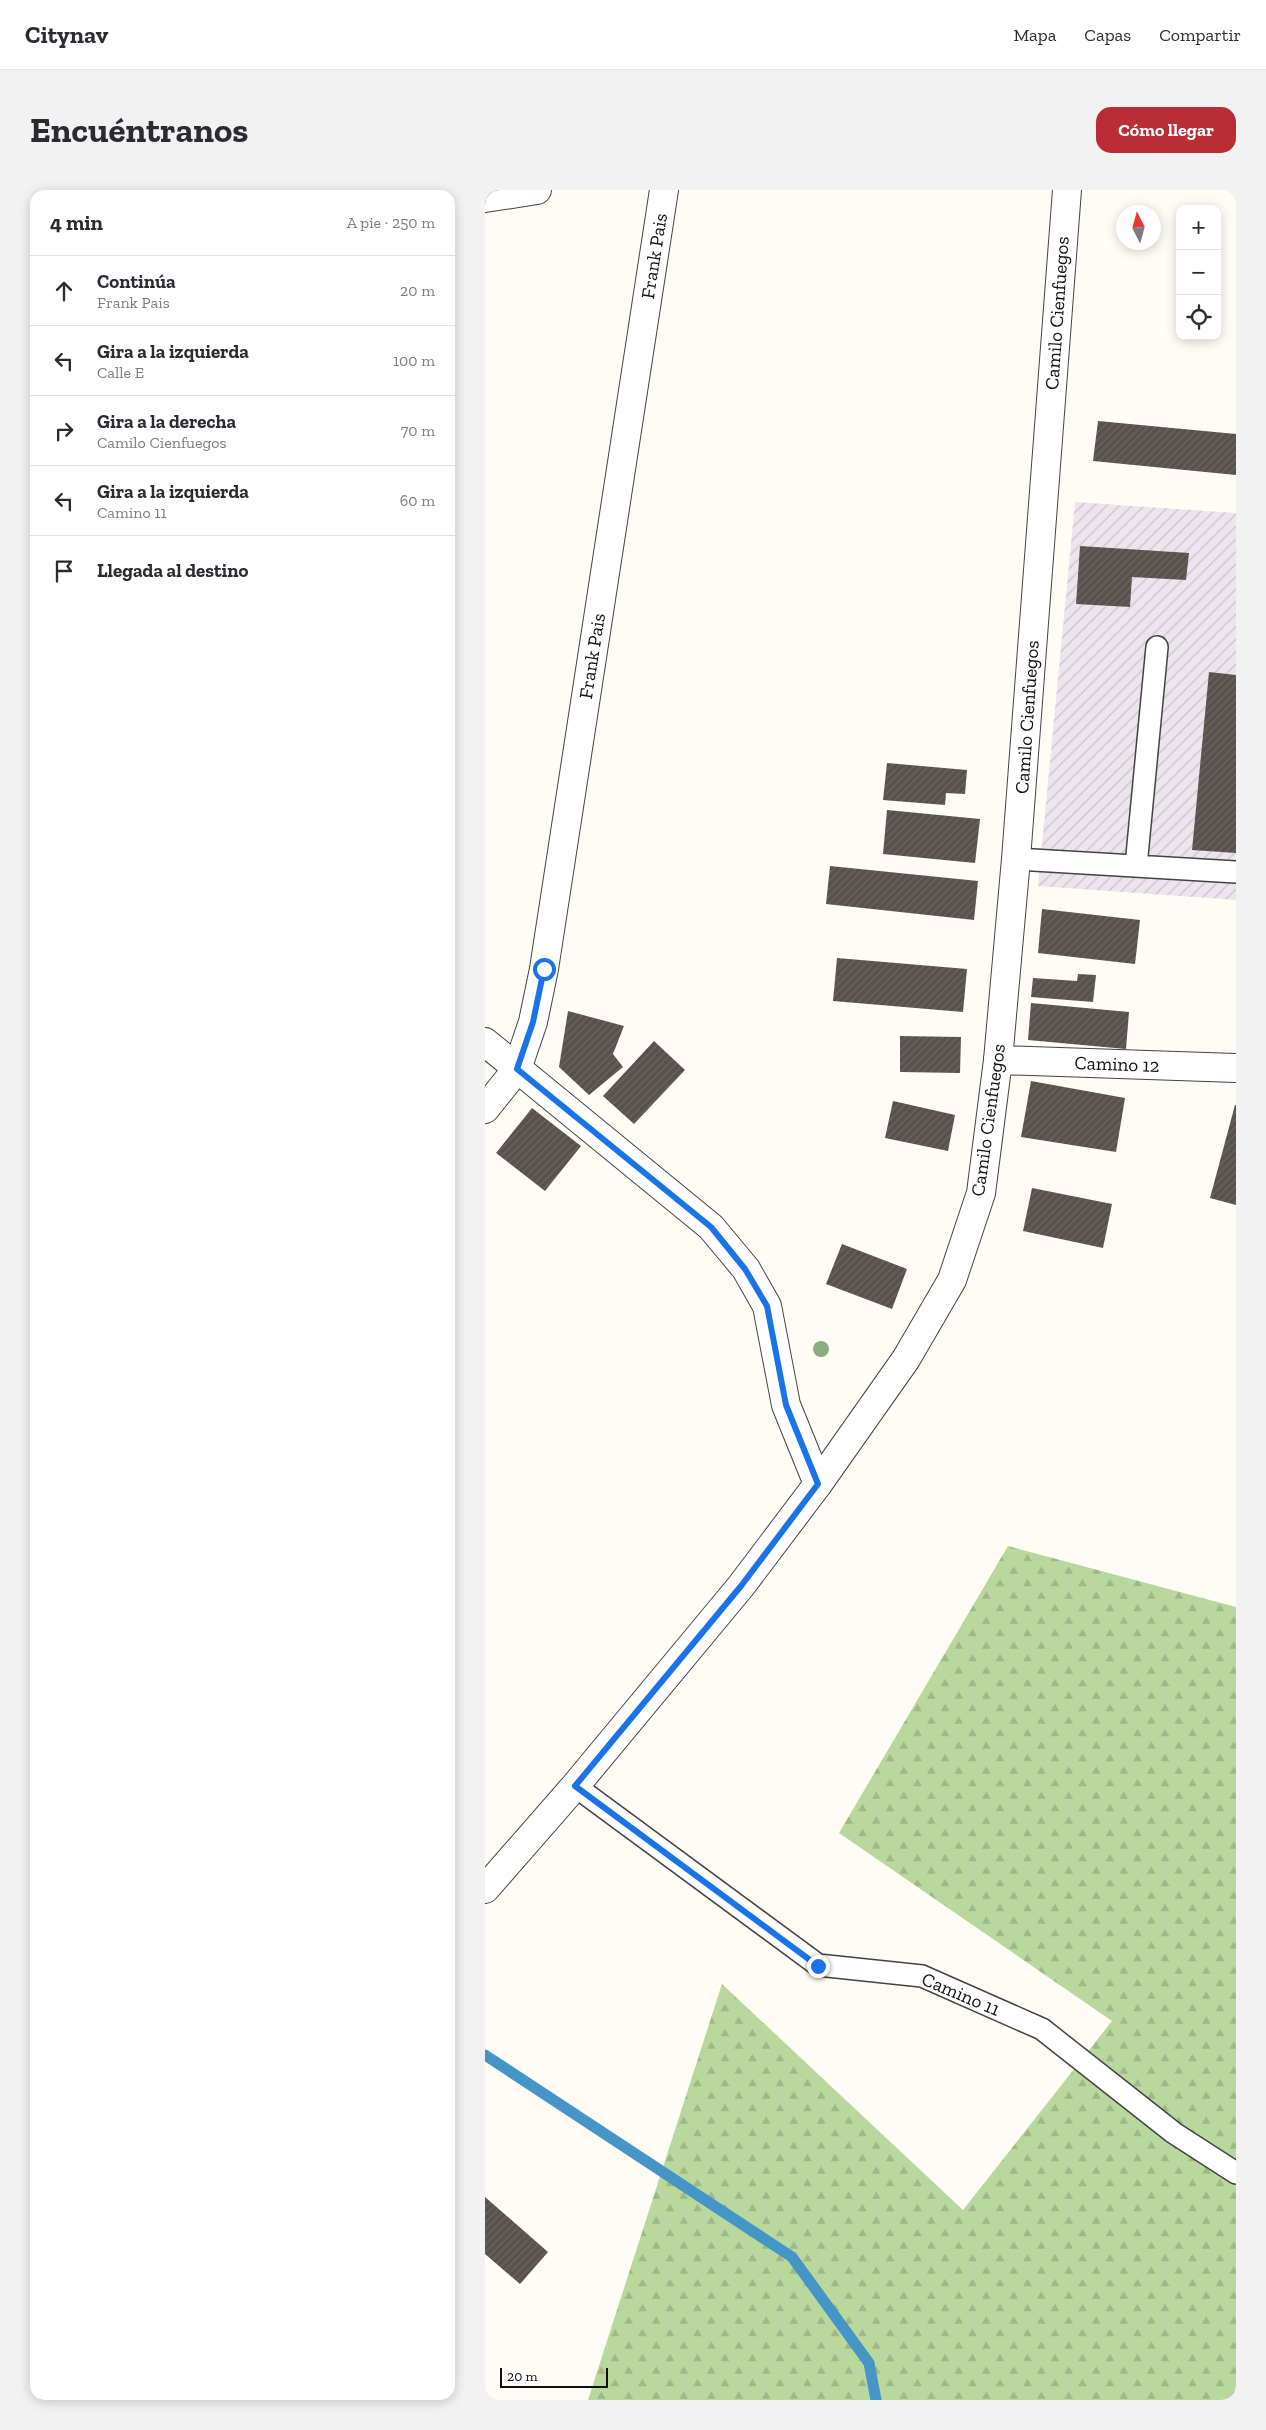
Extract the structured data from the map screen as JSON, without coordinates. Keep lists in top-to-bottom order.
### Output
{
  "streets": {
    "street": ["Frank Pais", "Camilo Cienfuegos", "Camino 12"],
    "lane": ["Camino 11"]
  },
  "crossings": [
    ["Camilo Cienfuegos", "Camino 12"],
    ["Camilo Cienfuegos", "Camino 11"]
  ],
  "scale_bar": "20 m",
  "north": "top",
  "page": {
    "header": "Citynav",
    "nav": ["Mapa", "Capas", "Compartir"],
    "buttons": "Cómo llegar",
    "title": "Encuéntranos",
    "heading": ["4 min", "A pie · 250 m"],
    "map_buttons": ["+", "−"],
    "list": [
      ["Continúa", "Frank Pais", "20 m"],
      ["Gira a la izquierda", "Calle E", "100 m"],
      ["Gira a la derecha", "Camilo Cienfuegos", "70 m"],
      ["Gira a la izquierda", "Camino 11", "60 m"],
      "Llegada al destino"
    ],
    "scale": "20 m"
  }
}
